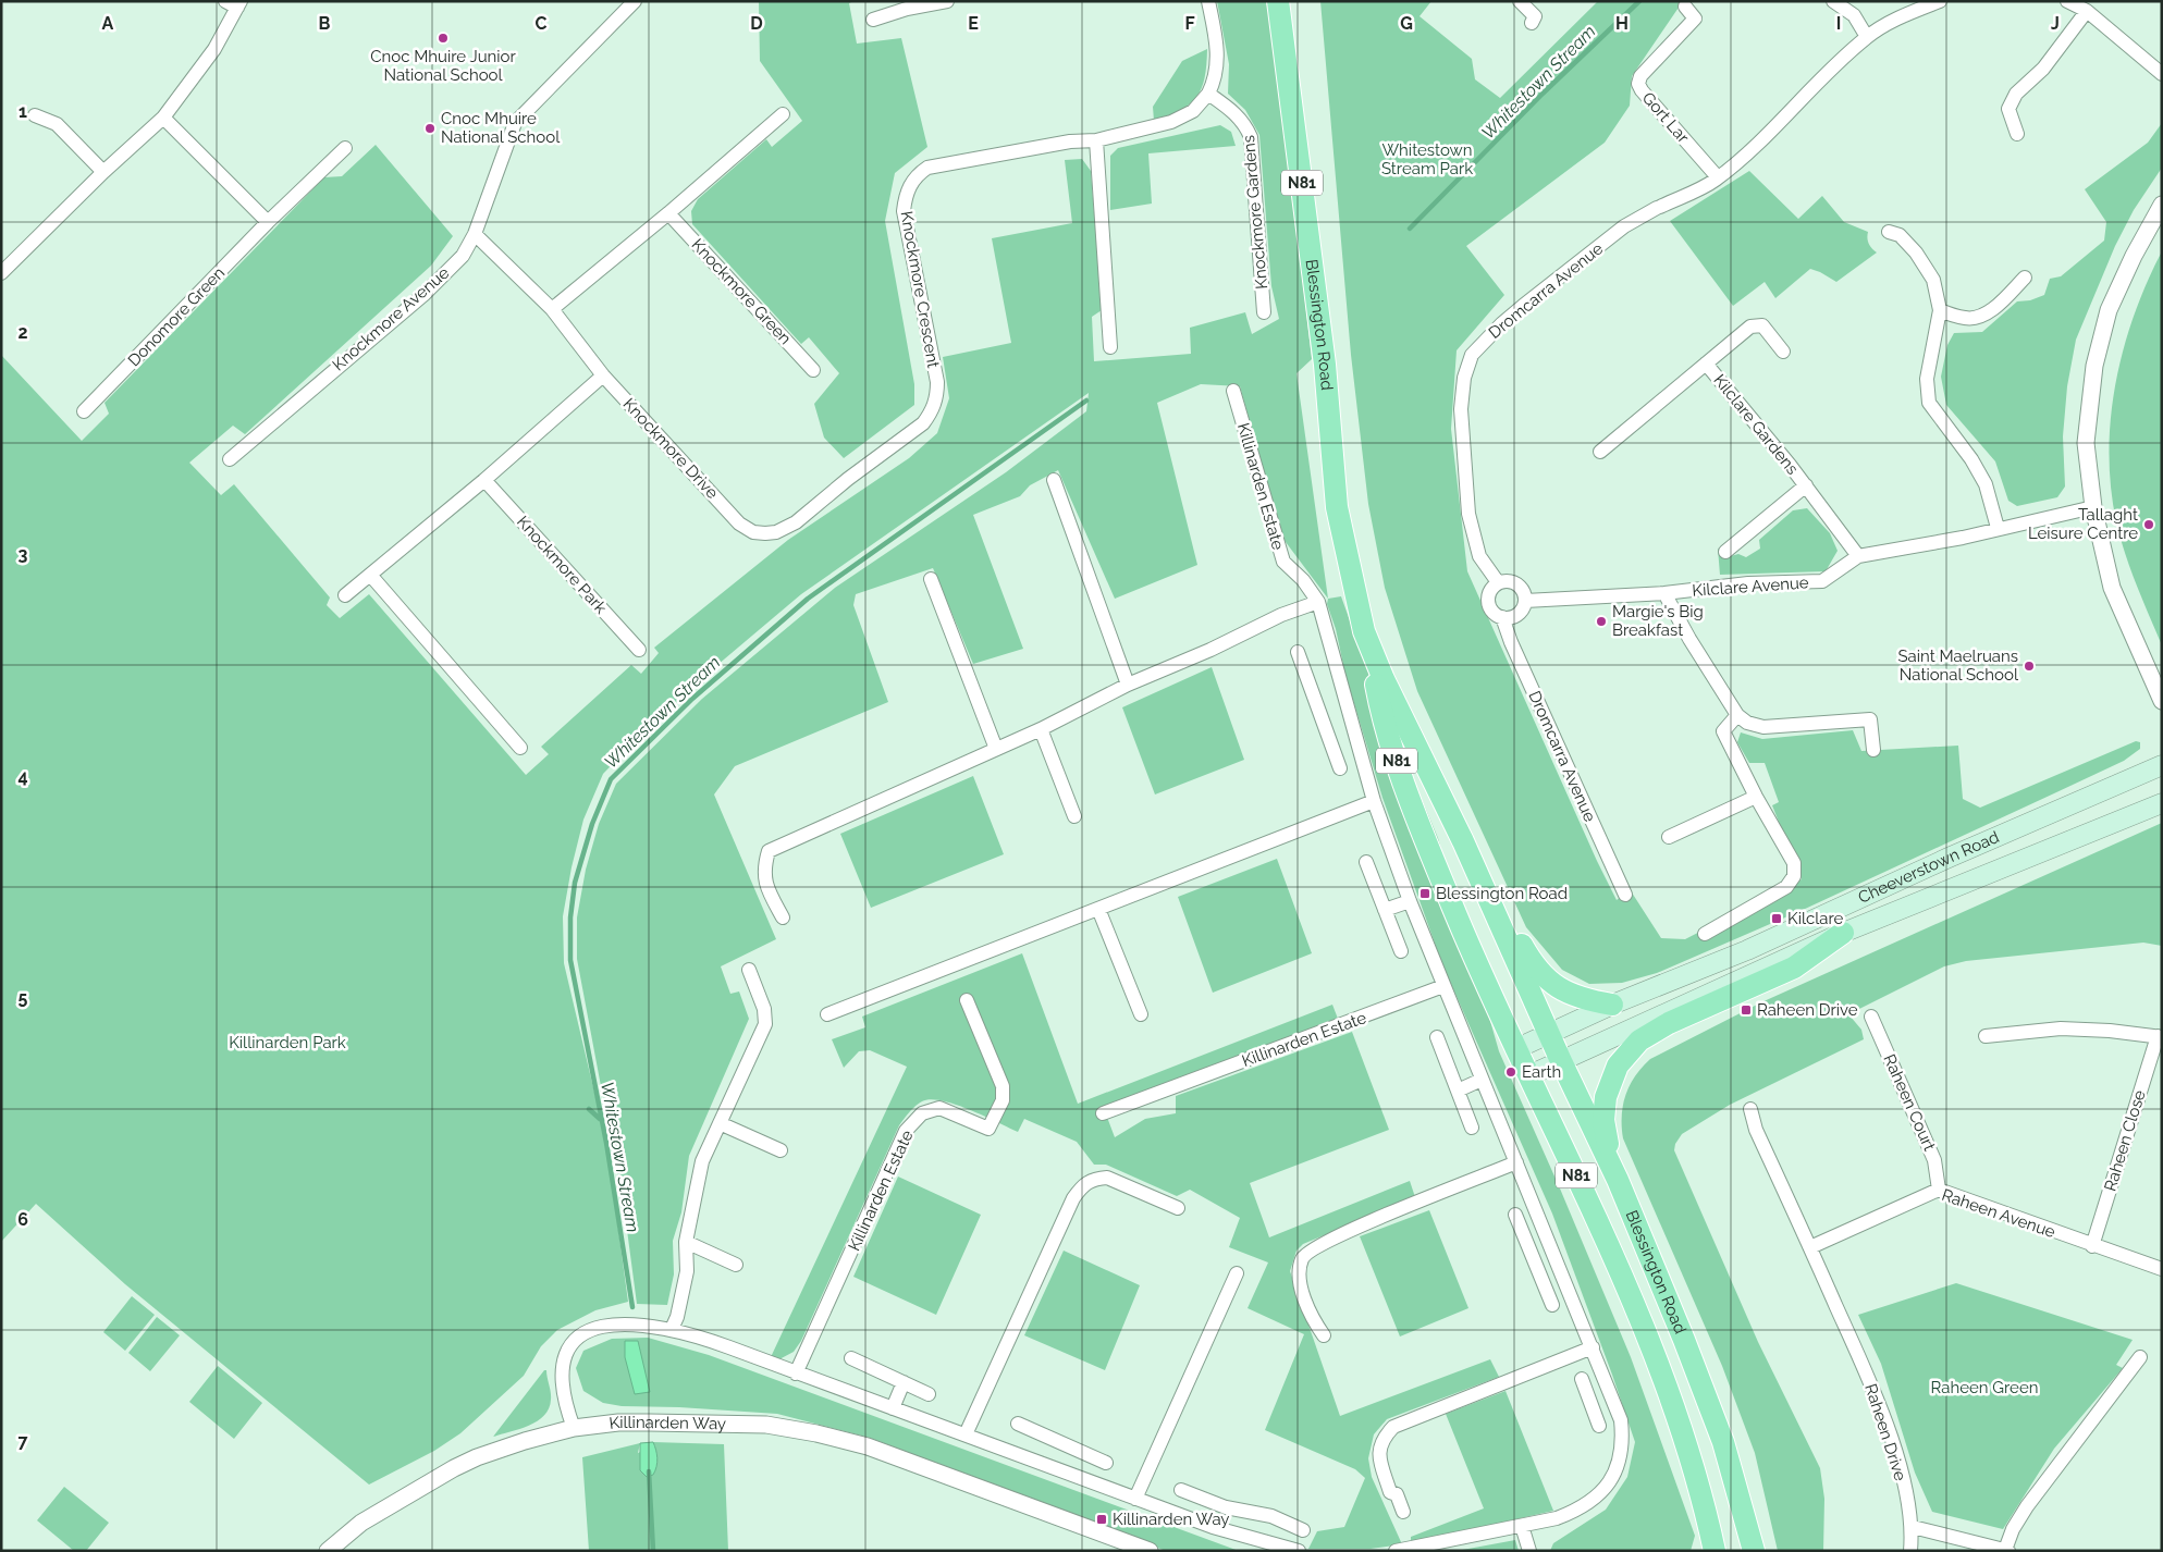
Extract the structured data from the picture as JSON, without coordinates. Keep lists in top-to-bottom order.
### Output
{
  "streets": {
    "main road": ["N81", "Blessington Road", "Cheeverstown Road"],
    "street": [
      "Gort Lar",
      "Knockmore Gardens",
      "Knockmore Crescent",
      "Dromcarra Avenue",
      "Knockmore Green",
      "Donomore Green",
      "Knockmore Avenue",
      "Kilclare Gardens",
      "Knockmore Drive",
      "Killinarden Estate",
      "Knockmore Park",
      "Kilclare Avenue",
      "Raheen Court",
      "Raheen Close",
      "Raheen Avenue",
      "Killinarden Way",
      "Raheen Drive"
    ]
  },
  "crossings": [
    ["Gort Lar", "Dromcarra Avenue"],
    ["Knockmore Gardens", "Knockmore Crescent"],
    ["Knockmore Crescent", "Knockmore Drive"],
    ["Dromcarra Avenue", "Kilclare Avenue"],
    ["Knockmore Avenue", "Knockmore Drive"],
    ["Blessington Road", "Cheeverstown Road"],
    ["Kilclare Gardens", "Kilclare Avenue"],
    ["Raheen Court", "Raheen Avenue"],
    ["Raheen Close", "Raheen Avenue"],
    ["Raheen Avenue", "Raheen Drive"]
  ],
  "water": ["Whitestown Stream"],
  "parks": ["Whitestown Stream Park", "Killinarden Park", "Raheen Green"],
  "places": {
    "other": [
      "Cnoc Mhuire Junior National School",
      "Cnoc Mhuire National School",
      "Tallaght Leisure Centre",
      "Margie's Big Breakfast",
      "Saint Maelruans National School",
      "Earth"
    ],
    "transit": [
      "Blessington Road",
      "Kilclare",
      "Raheen Drive",
      "Killinarden Way"
    ]
  },
  "grid": {
    "columns": [
      "A",
      "B",
      "C",
      "D",
      "E",
      "F",
      "G",
      "H",
      "I",
      "J"
    ],
    "rows": [
      "1",
      "2",
      "3",
      "4",
      "5",
      "6",
      "7"
    ]
  }
}
